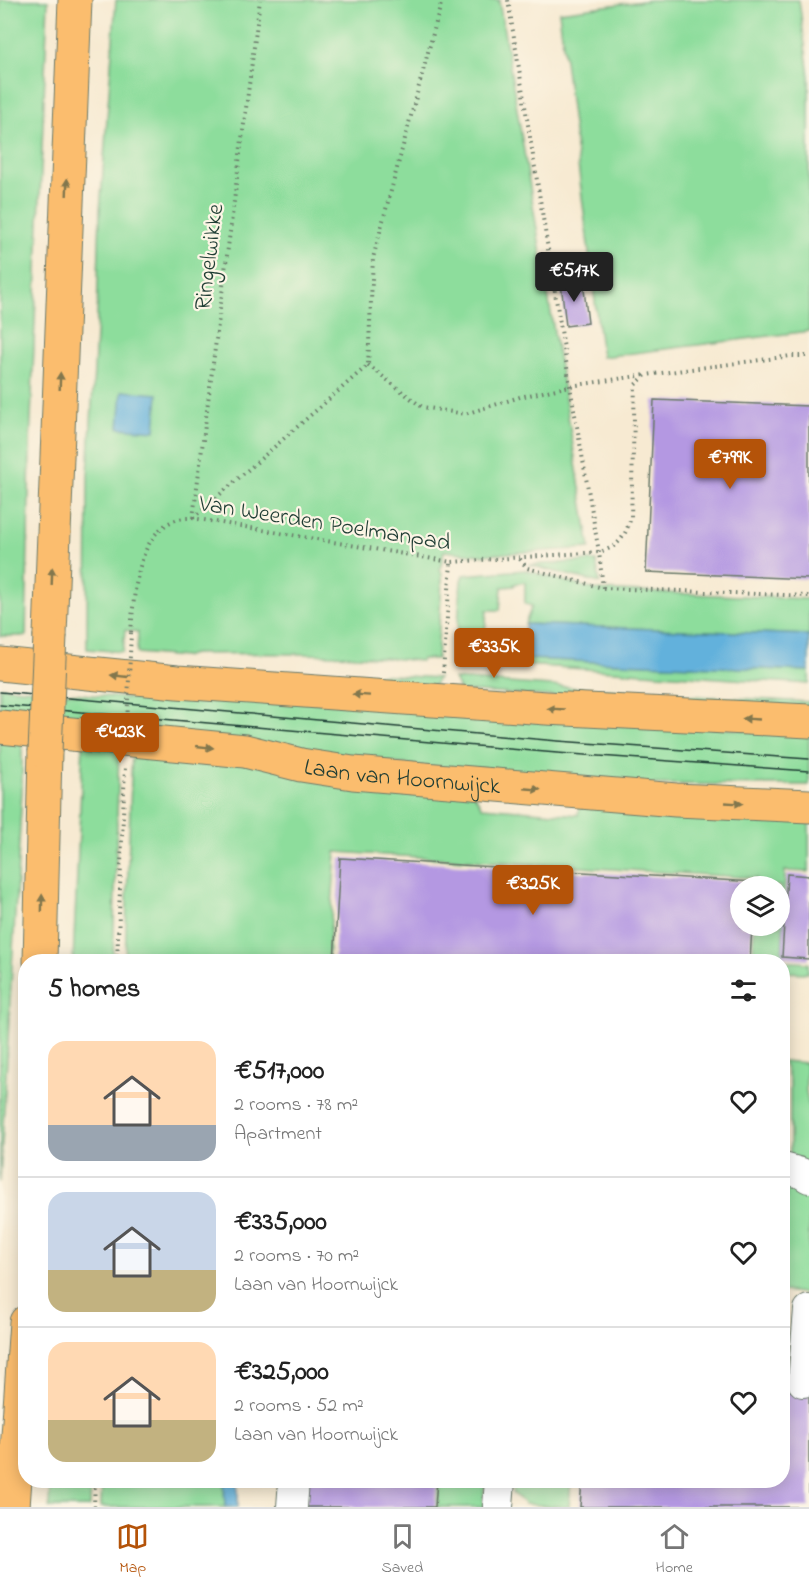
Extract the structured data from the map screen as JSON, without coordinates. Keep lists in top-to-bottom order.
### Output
{
  "streets": {
    "main road": ["Laan van Hoornwijck"],
    "path": ["Ringelwikke", "Van Weerden Poelmanpad"]
  },
  "crossings": [
    ["Ringelwikke", "Van Weerden Poelmanpad"]
  ],
  "page": {
    "price": [
      "€517K",
      "€799K",
      "€335K",
      "€423K",
      "€325K"
    ],
    "heading": "5 homes",
    "list": [
      {
        "name": "€517,000",
        "note": "2 rooms · 78 m² · Apartment"
      },
      {
        "name": "€335,000",
        "note": "2 rooms · 70 m² · Laan van Hoornwijck"
      },
      {
        "name": "€325,000",
        "note": "2 rooms · 52 m² · Laan van Hoornwijck"
      }
    ],
    "tabs": ["Map", "Saved", "Home"]
  }
}
